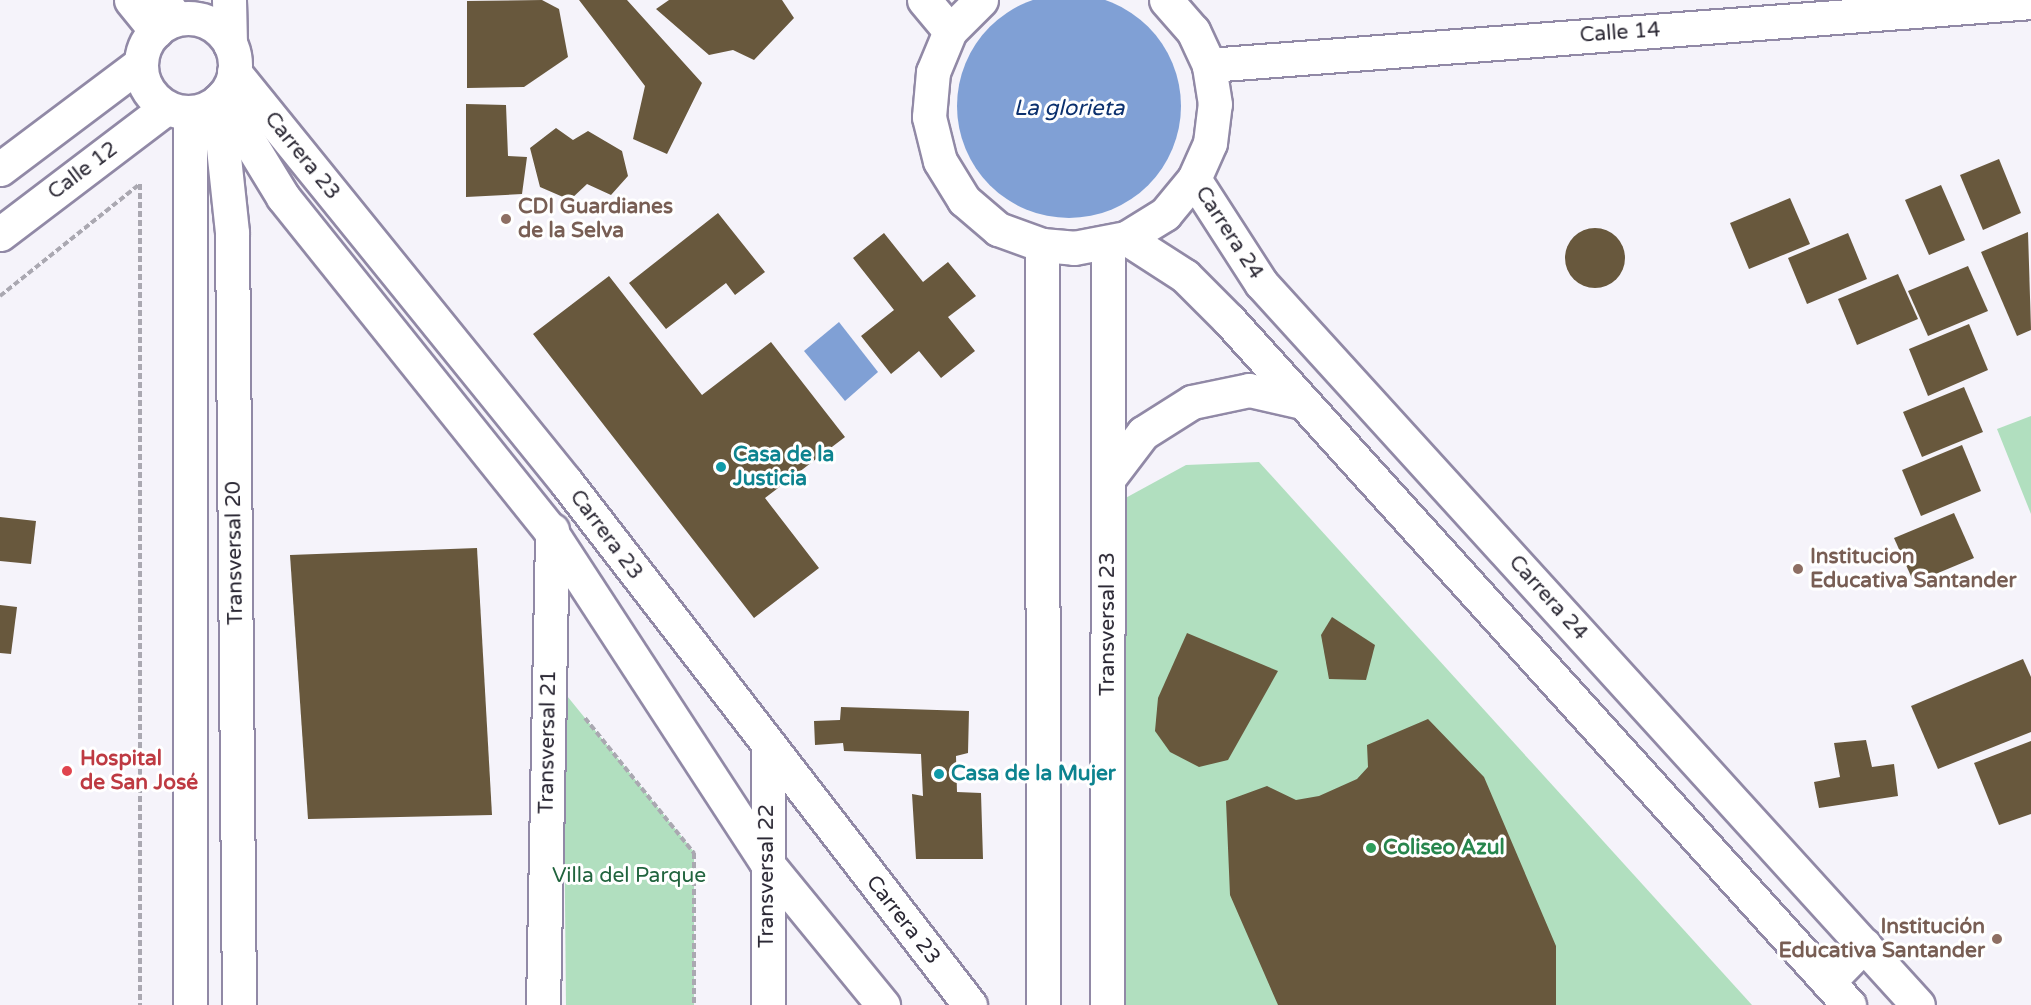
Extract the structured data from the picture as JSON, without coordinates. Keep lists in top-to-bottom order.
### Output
{
  "streets": {
    "street": [
      "Calle 14",
      "Carrera 23",
      "Calle 12",
      "Carrera 24",
      "Transversal 20",
      "Transversal 23",
      "Transversal 21",
      "Transversal 22"
    ]
  },
  "crossings": [
    ["Carrera 23", "Calle 12"],
    ["Carrera 23", "Transversal 20"],
    ["Carrera 23", "Transversal 21"],
    ["Carrera 23", "Transversal 22"],
    ["Calle 12", "Transversal 20"]
  ],
  "water": ["La glorieta"],
  "parks": ["Villa del Parque"],
  "places": [
    "CDI Guardianes de la Selva",
    "Casa de la Justicia",
    "Institucion Educativa Santander",
    "Hospital de San José",
    "Casa de la Mujer",
    "Coliseo Azul",
    "Institución Educativa Santander"
  ]
}
